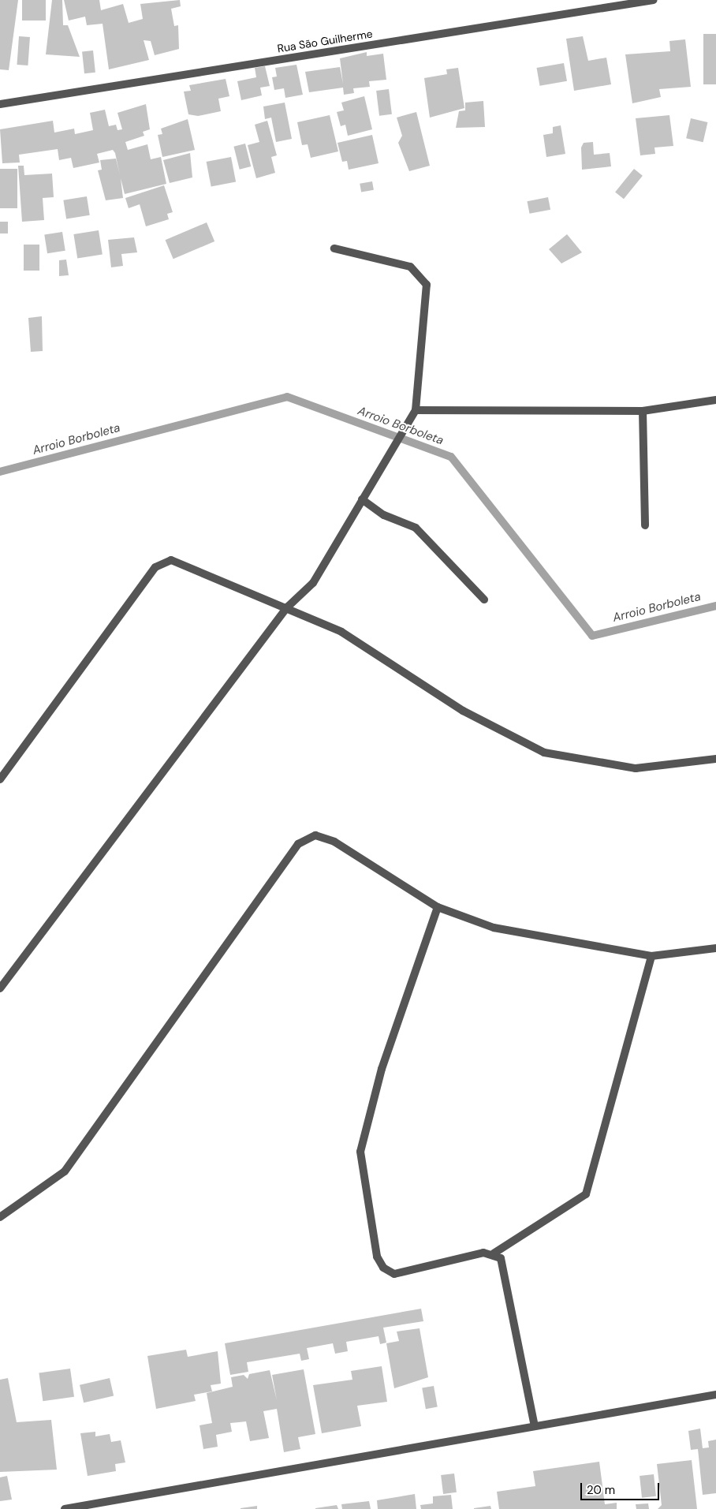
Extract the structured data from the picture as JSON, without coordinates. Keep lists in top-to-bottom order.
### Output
{
  "streets": {
    "street": ["Rua São Guilherme"]
  },
  "water": ["Arroio Borboleta"],
  "scale_bar": "20 m"
}
